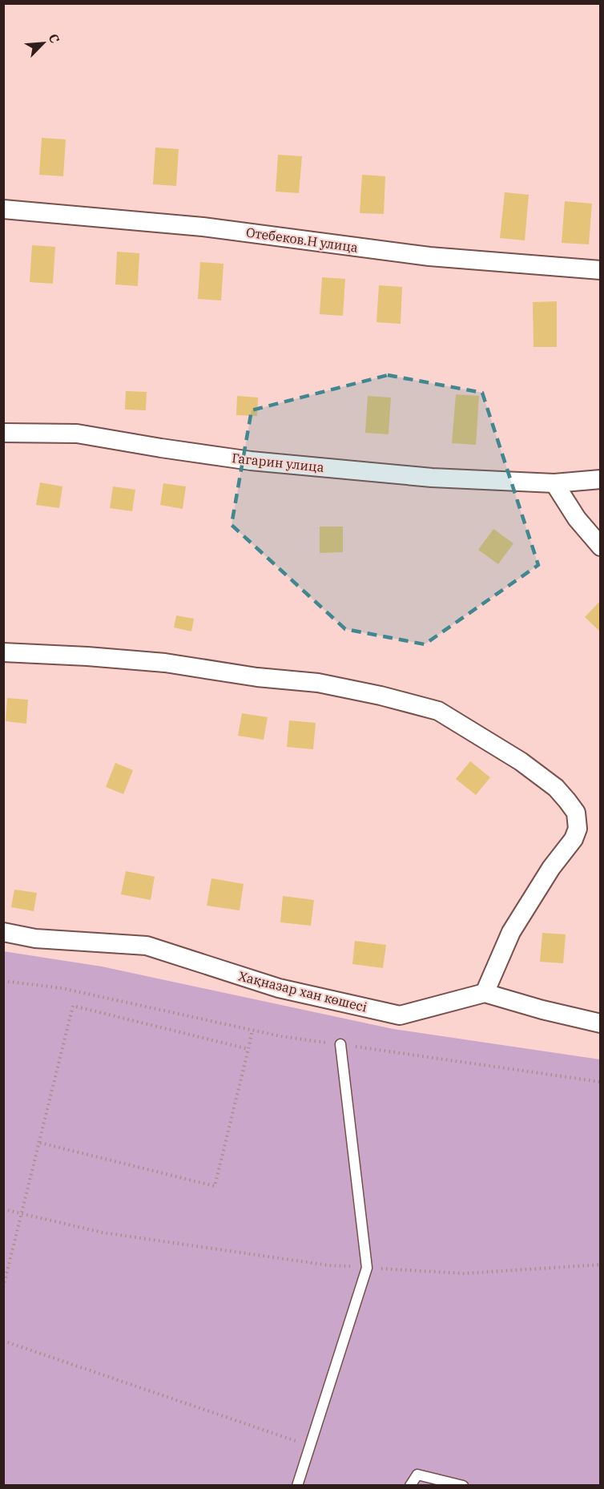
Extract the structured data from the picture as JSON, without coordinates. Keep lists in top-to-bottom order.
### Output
{
  "streets": {
    "street": ["Отебеков.Н улица", "Гагарин улица", "Хақназар хан көшесі"]
  },
  "north": "top right"
}
